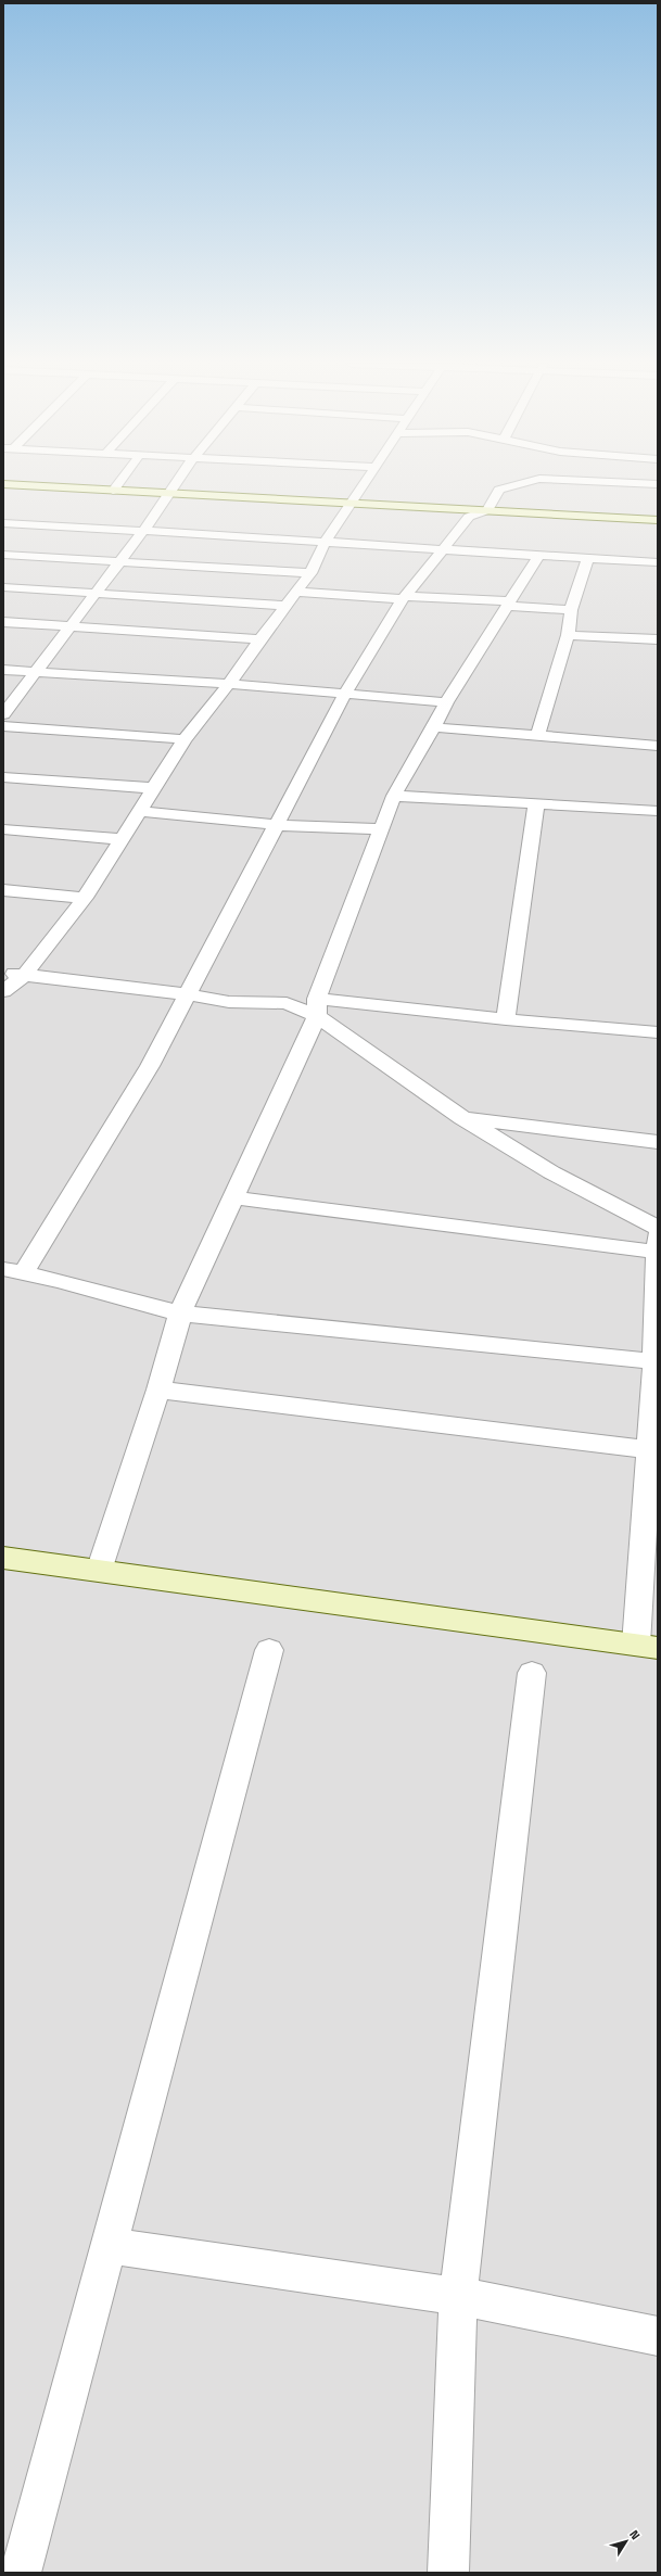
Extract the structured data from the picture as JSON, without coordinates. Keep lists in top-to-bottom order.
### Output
{
  "north": "top right"
}
